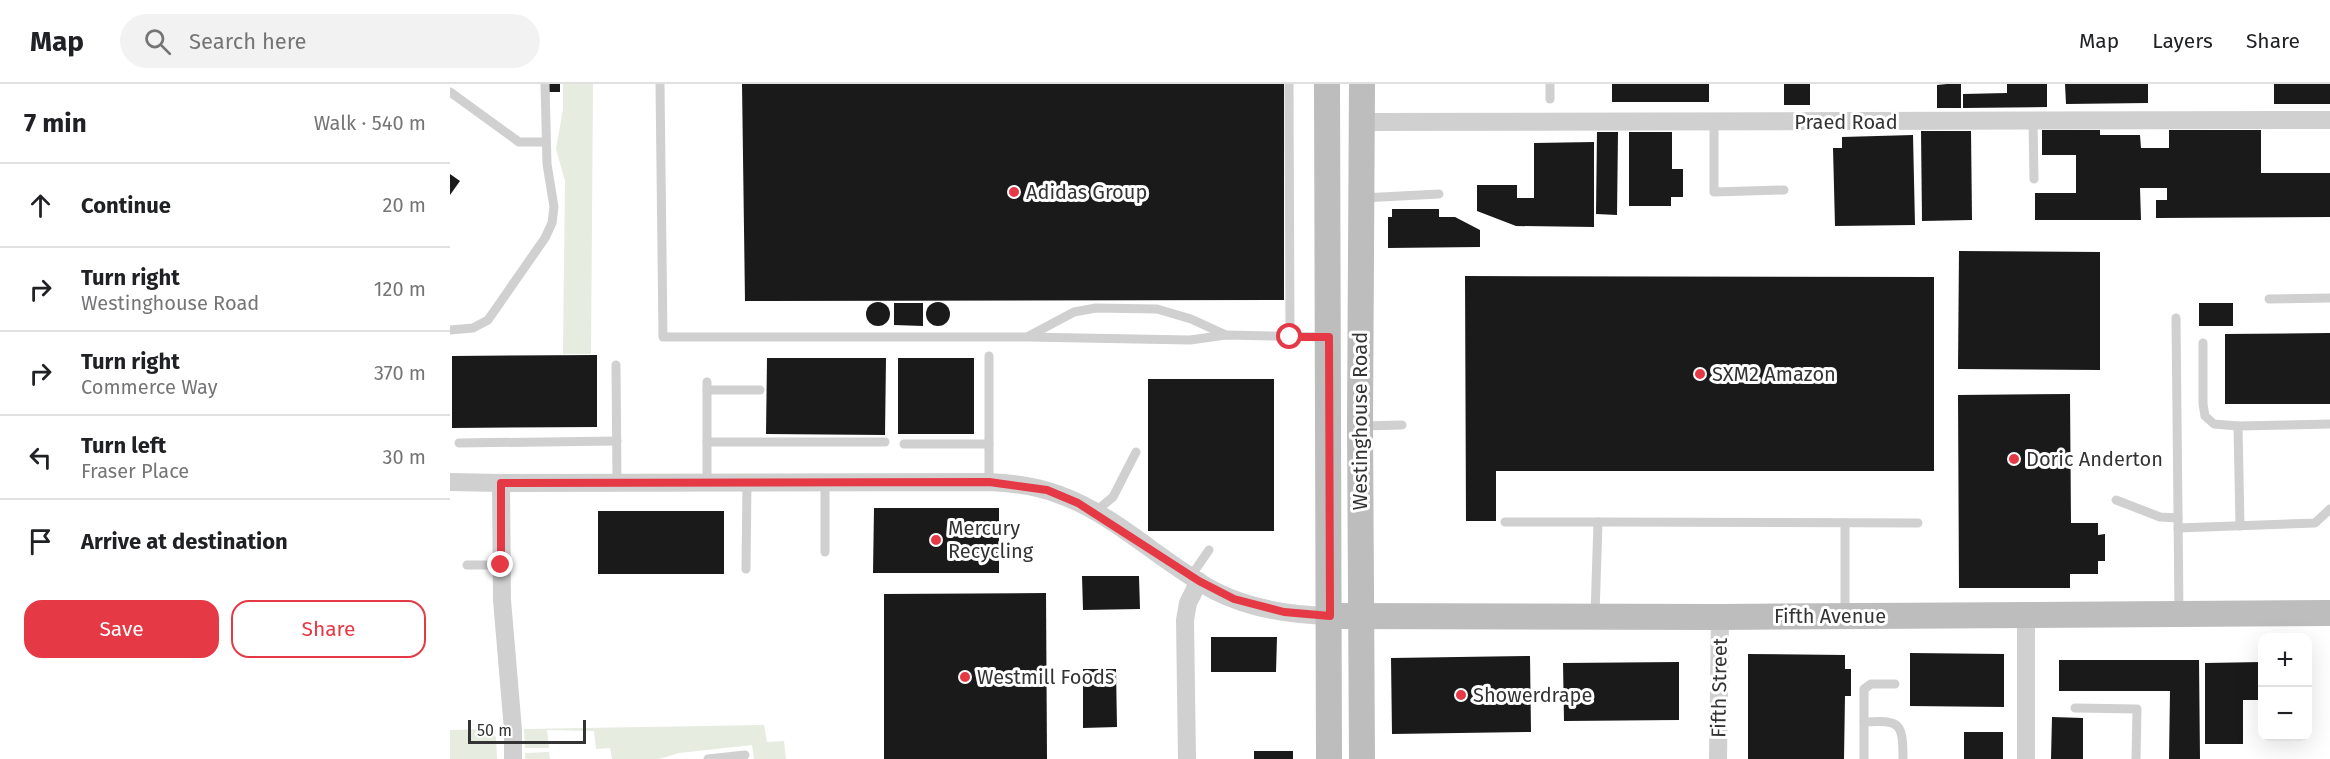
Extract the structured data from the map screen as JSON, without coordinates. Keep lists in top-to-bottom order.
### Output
{
  "streets": {
    "street": [
      "Praed Road",
      "Westinghouse Road",
      "Fifth Avenue",
      "Fifth Street"
    ]
  },
  "crossings": [
    ["Praed Road", "Westinghouse Road"],
    ["Westinghouse Road", "Fifth Avenue"],
    ["Fifth Avenue", "Fifth Street"]
  ],
  "places": [
    "Adidas Group",
    "SXM2 Amazon",
    "Doric Anderton",
    "Mercury Recycling",
    "Westmill Foods",
    "Showerdrape"
  ],
  "scale_bar": "50 m",
  "page": {
    "header": "Map",
    "search": "Search here",
    "nav": ["Map", "Layers", "Share"],
    "heading": ["7 min", "Walk · 540 m"],
    "list": [
      ["Continue", "20 m"],
      ["Turn right", "Westinghouse Road", "120 m"],
      ["Turn right", "Commerce Way", "370 m"],
      ["Turn left", "Fraser Place", "30 m"],
      "Arrive at destination"
    ],
    "buttons": ["Save", "Share"],
    "map_buttons": ["+", "−"],
    "scale": "50 m"
  }
}
